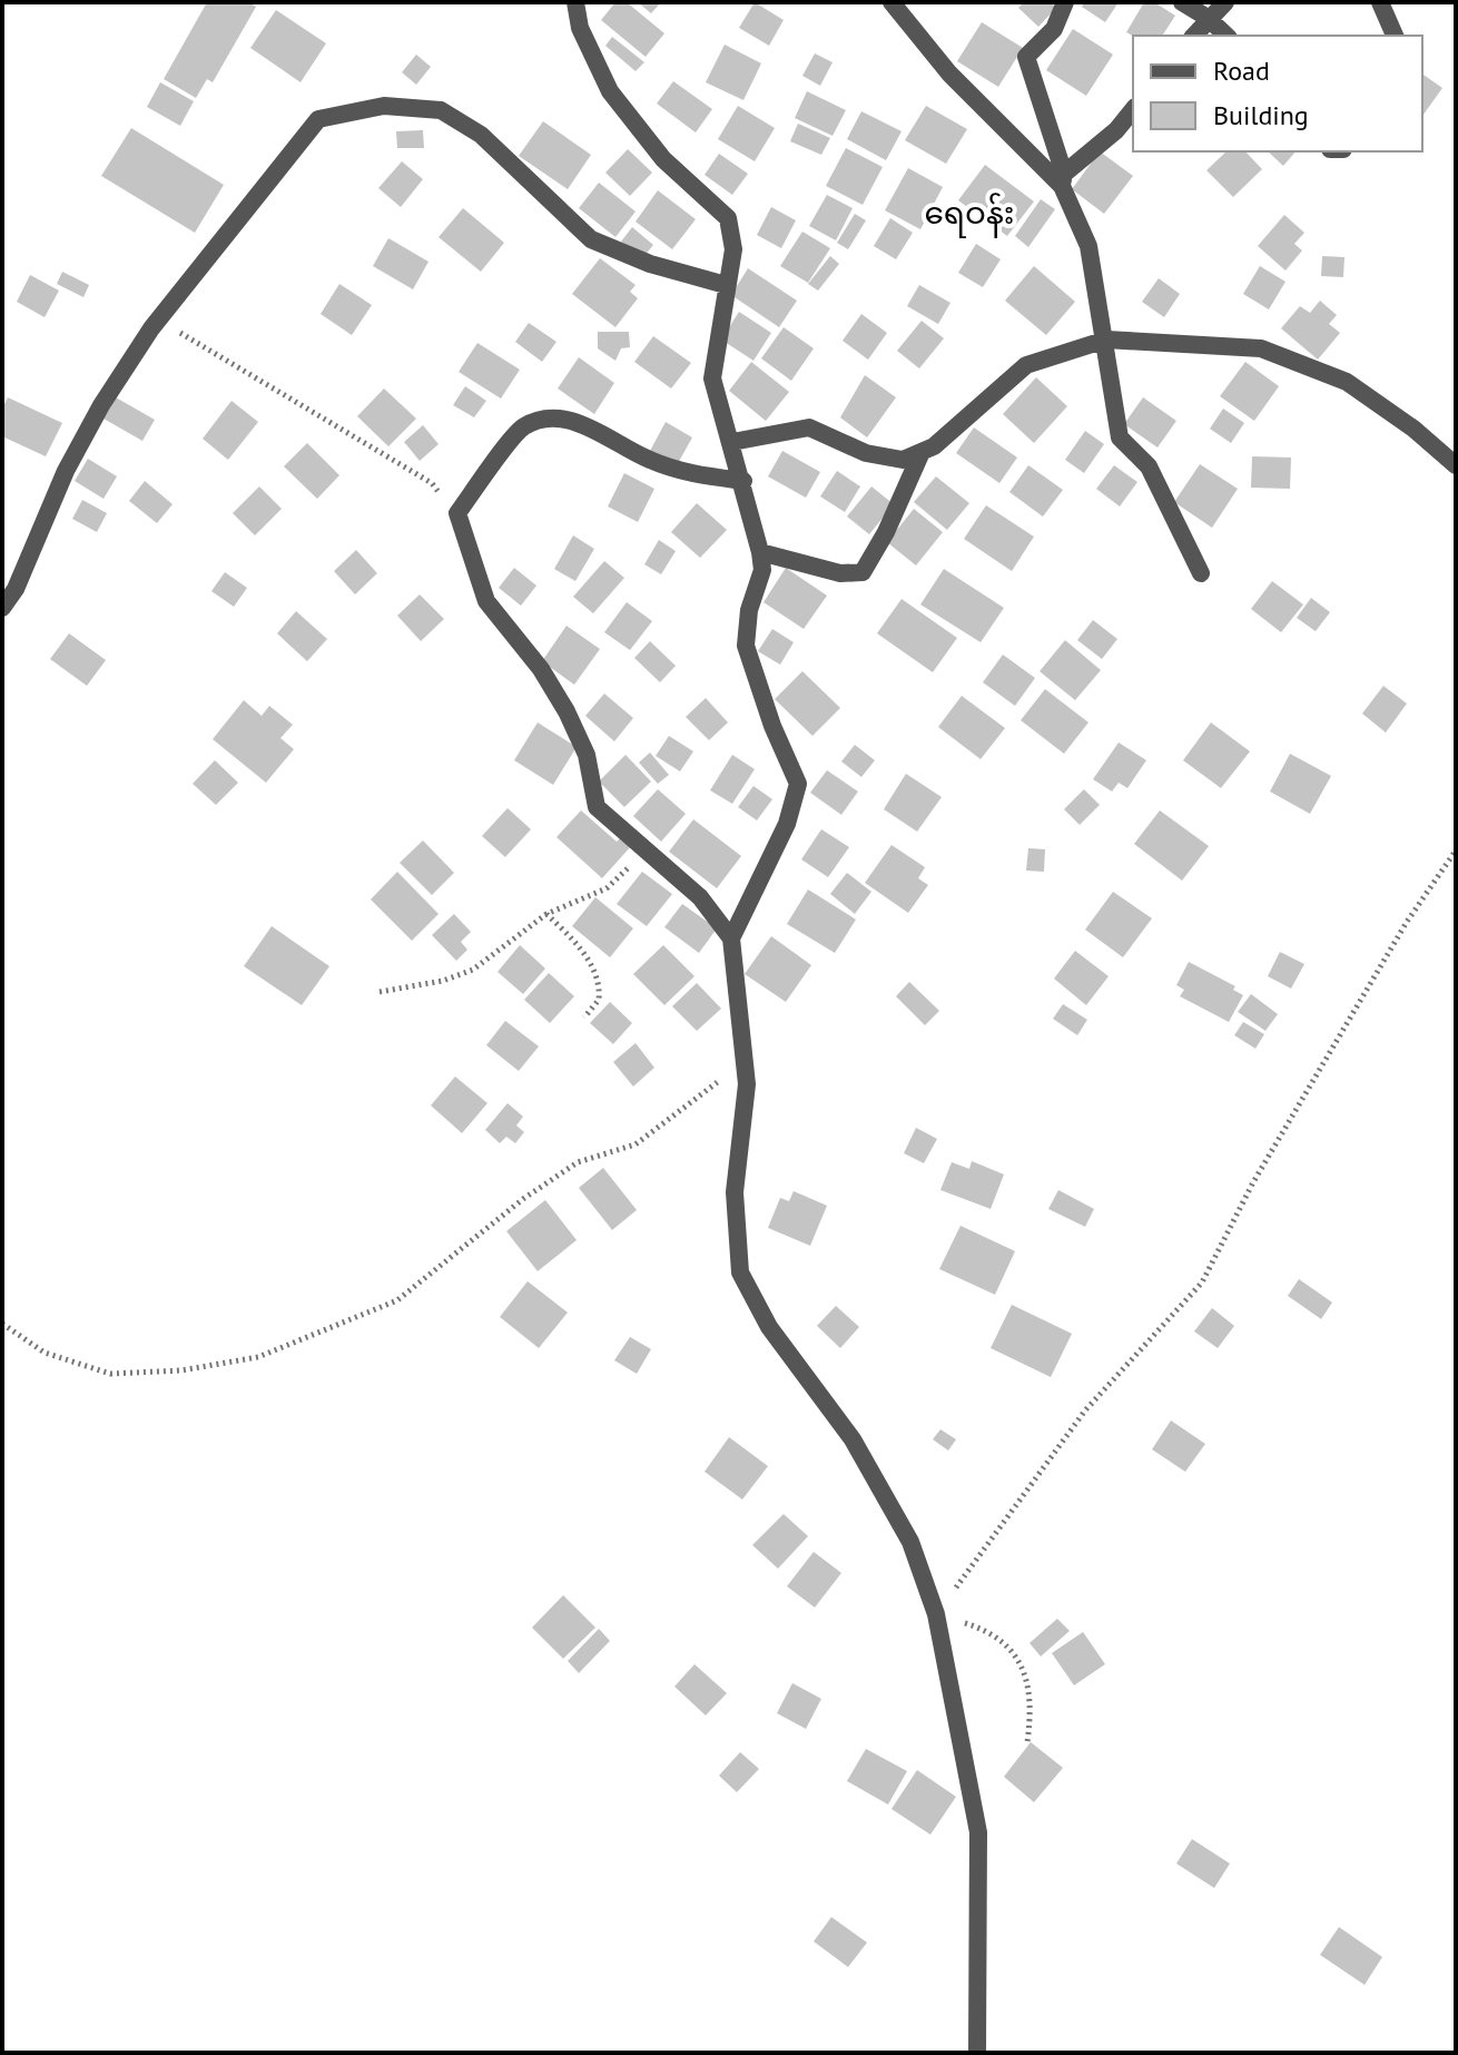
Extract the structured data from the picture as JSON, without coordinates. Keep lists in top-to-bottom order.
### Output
{
  "districts": ["ရေဝန်း"],
  "legend": ["Road", "Building"]
}
